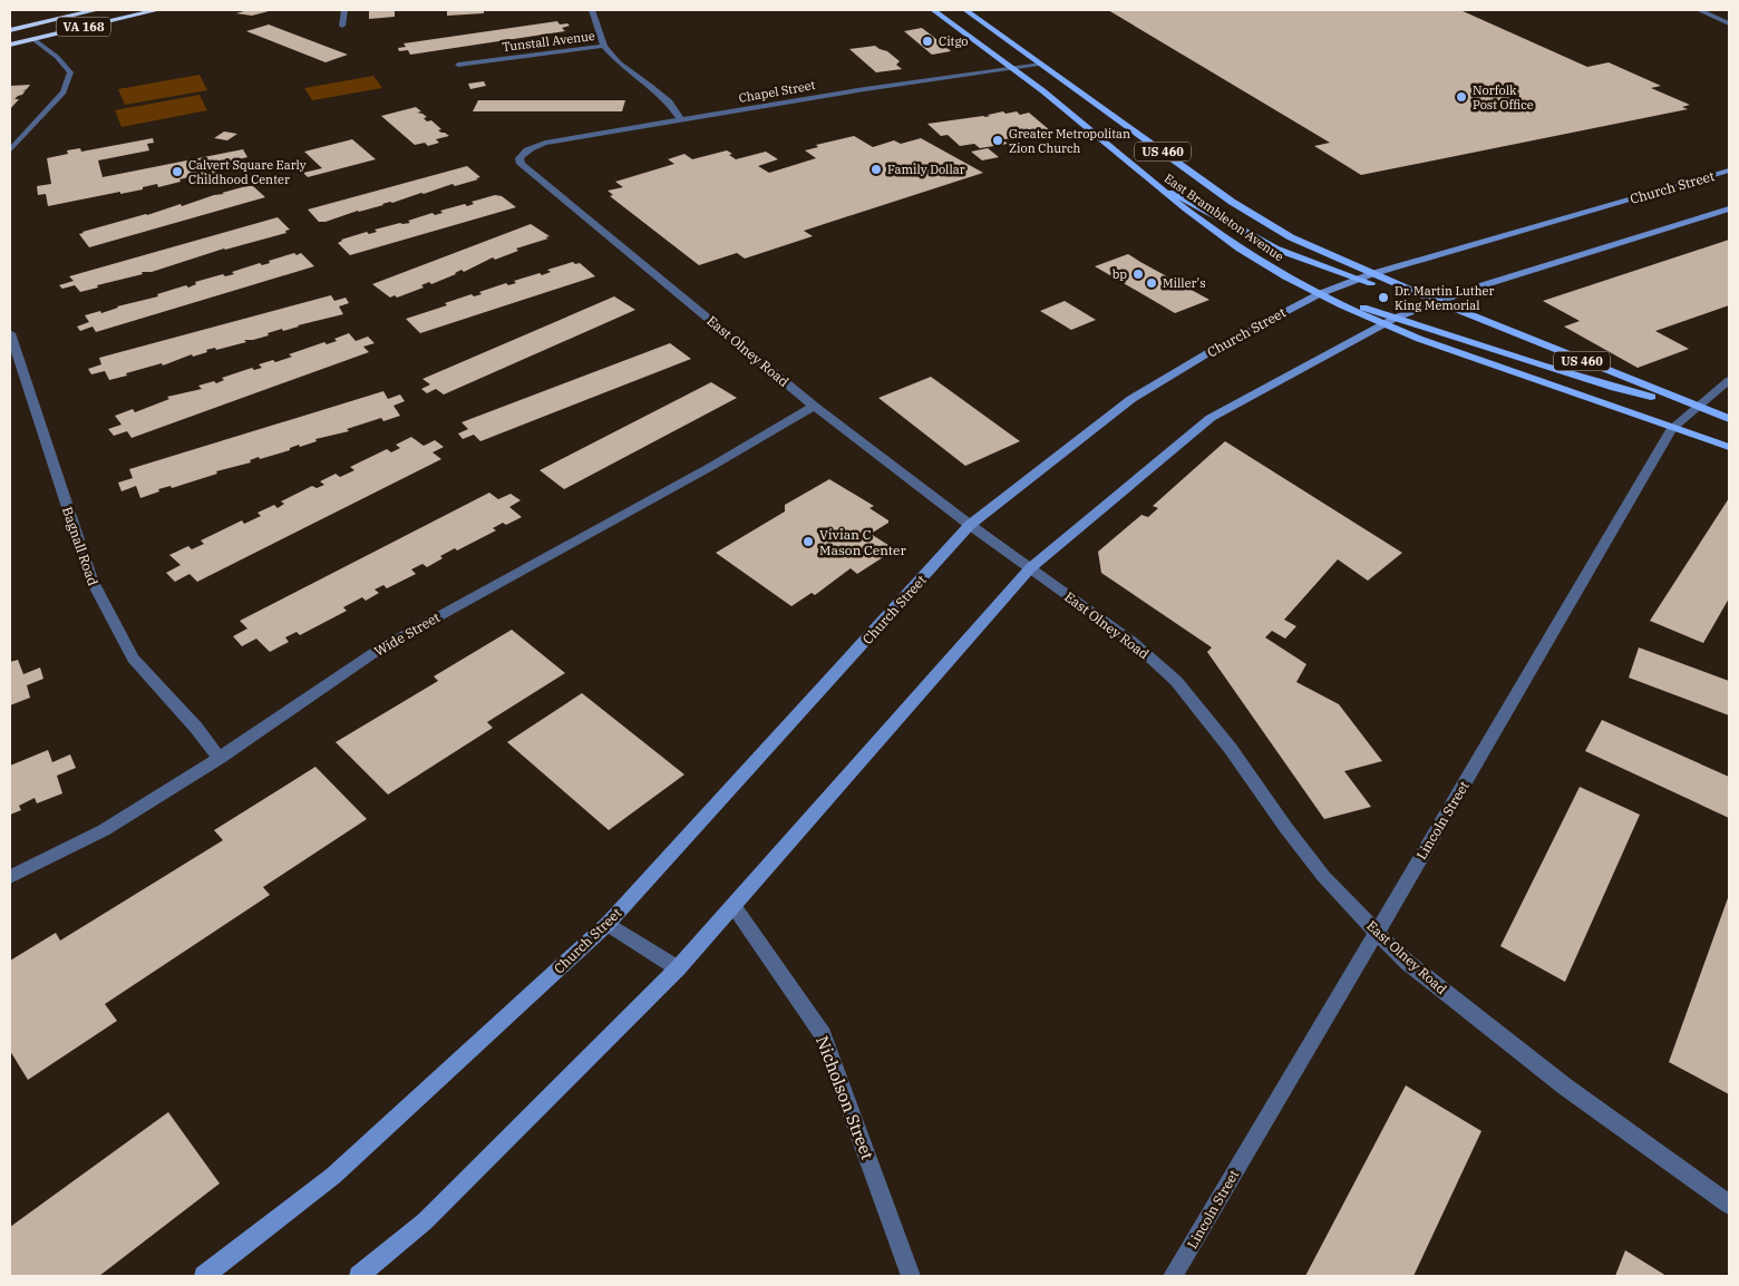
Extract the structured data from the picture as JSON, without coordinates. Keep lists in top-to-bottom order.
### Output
{
  "streets": {
    "highway": ["VA 168"],
    "main road": ["US 460", "Church Street", "East Brambleton Avenue"],
    "street": [
      "Tunstall Avenue",
      "Chapel Street",
      "East Olney Road",
      "Bagnall Road",
      "Wide Street",
      "Lincoln Street",
      "Nicholson Street"
    ]
  },
  "crossings": [
    ["Chapel Street", "East Brambleton Avenue"],
    ["Chapel Street", "East Olney Road"],
    ["Church Street", "East Brambleton Avenue"],
    ["Church Street", "East Olney Road"],
    ["East Brambleton Avenue", "Lincoln Street"],
    ["East Olney Road", "Wide Street"],
    ["East Olney Road", "Lincoln Street"],
    ["Bagnall Road", "Wide Street"]
  ],
  "places": [
    "Citgo",
    "Norfolk Post Office",
    "Greater Metropolitan Zion Church",
    "Family Dollar",
    "Calvert Square Early Childhood Center",
    "bp",
    "Miller's",
    "Dr. Martin Luther King Memorial",
    "Vivian C Mason Center"
  ]
}
